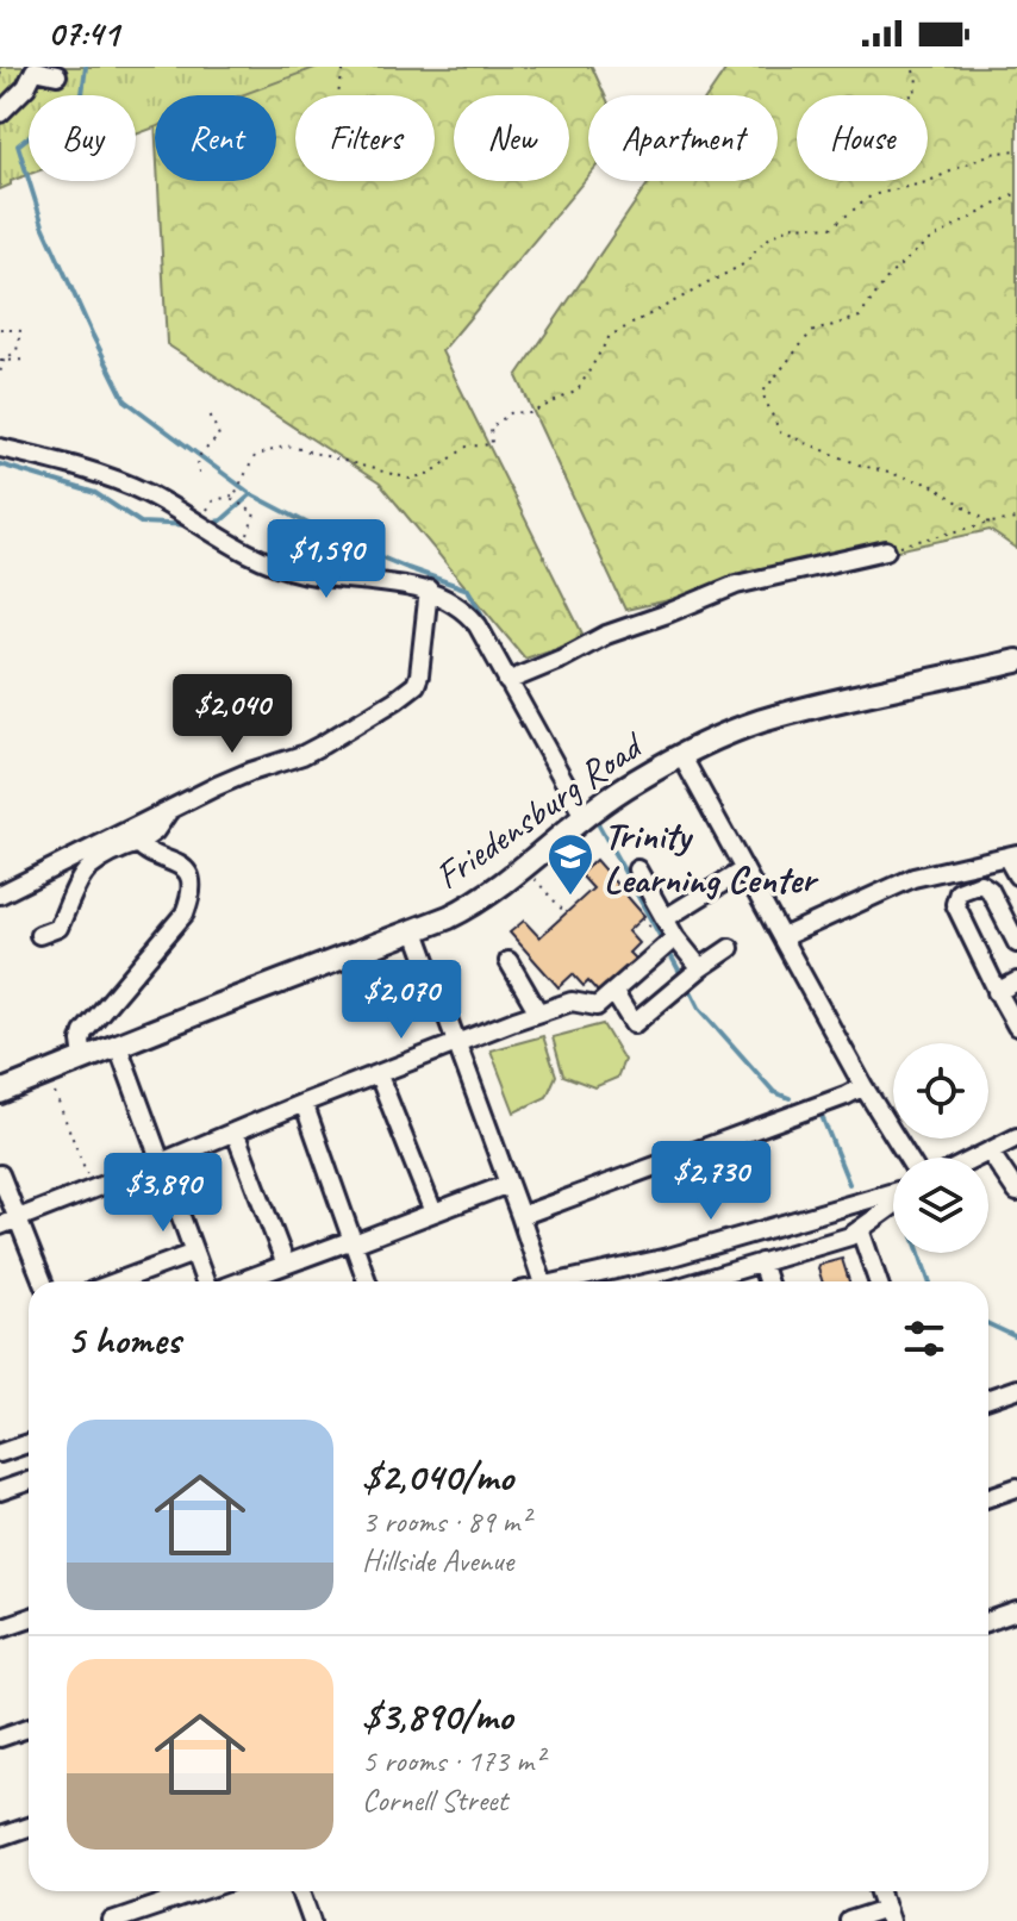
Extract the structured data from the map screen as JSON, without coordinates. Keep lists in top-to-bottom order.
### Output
{
  "streets": {
    "main road": ["Friedensburg Road"]
  },
  "places": {
    "school or university": ["Trinity Learning Center"]
  },
  "page": {
    "status": "07:41",
    "chip": [
      "Buy",
      "Rent",
      "Filters",
      "New",
      "Apartment",
      "House"
    ],
    "price": [
      "$1,590",
      "$2,040",
      "$2,070",
      "$2,730",
      "$3,890"
    ],
    "heading": "5 homes",
    "list": [
      {
        "name": "$2,040/mo",
        "note": "3 rooms · 89 m² · Hillside Avenue"
      },
      {
        "name": "$3,890/mo",
        "note": "5 rooms · 173 m² · Cornell Street"
      }
    ]
  }
}
